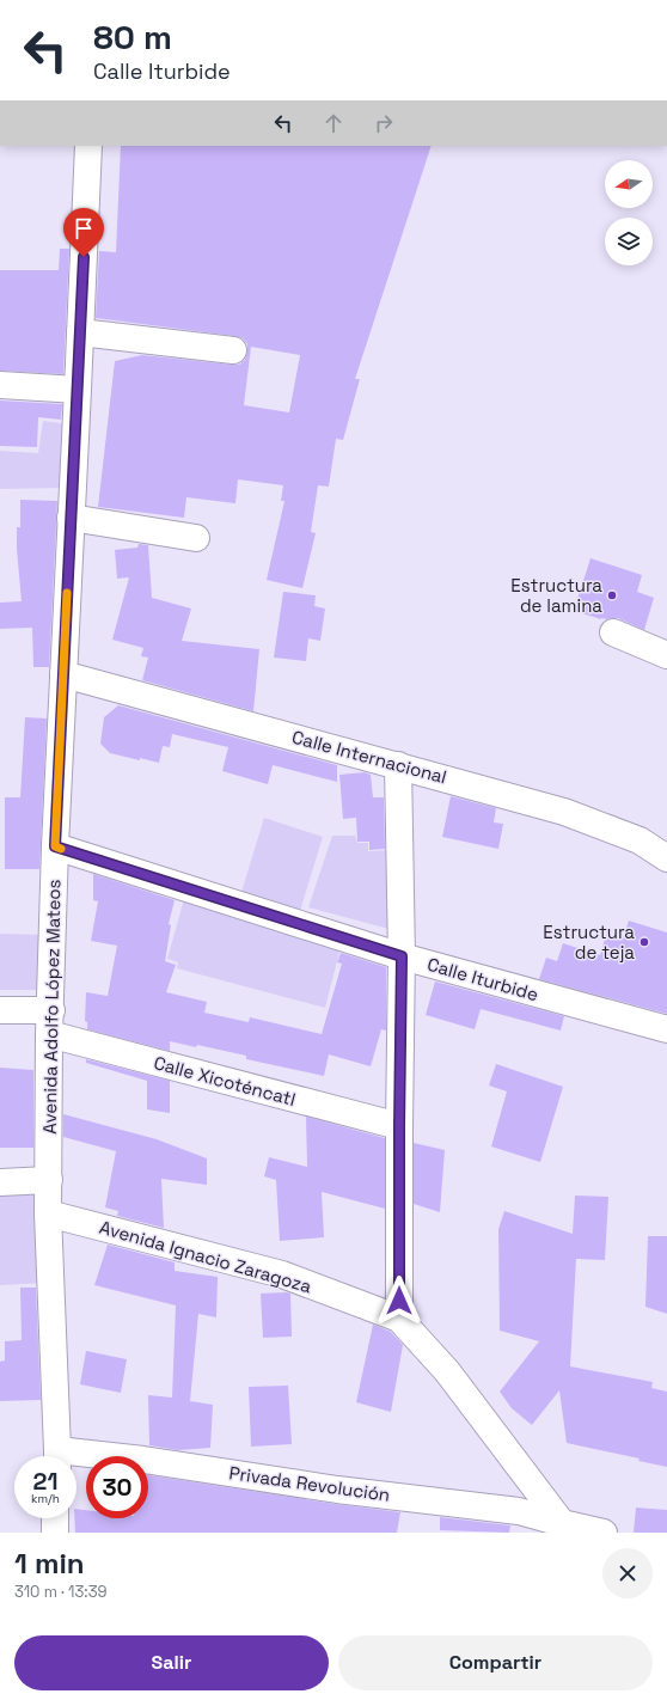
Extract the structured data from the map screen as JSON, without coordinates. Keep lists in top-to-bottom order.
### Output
{
  "streets": {
    "street": [
      "Calle Internacional",
      "Calle Iturbide",
      "Avenida Adolfo López Mateos",
      "Calle Xicoténcatl",
      "Avenida Ignacio Zaragoza",
      "Privada Revolución"
    ]
  },
  "crossings": [
    ["Calle Internacional", "Avenida Adolfo López Mateos"],
    ["Calle Iturbide", "Avenida Adolfo López Mateos"],
    ["Avenida Adolfo López Mateos", "Calle Xicoténcatl"],
    ["Avenida Adolfo López Mateos", "Avenida Ignacio Zaragoza"],
    ["Avenida Ignacio Zaragoza", "Privada Revolución"]
  ],
  "places": ["Estructura de lamina", "Estructura de teja"],
  "north": "left",
  "page": {
    "turn": ["80 m", "Calle Iturbide"],
    "speed": "21 km/h",
    "limit": "30",
    "heading": ["1 min", "310 m · 13:39"],
    "buttons": ["Salir", "Compartir"]
  }
}
